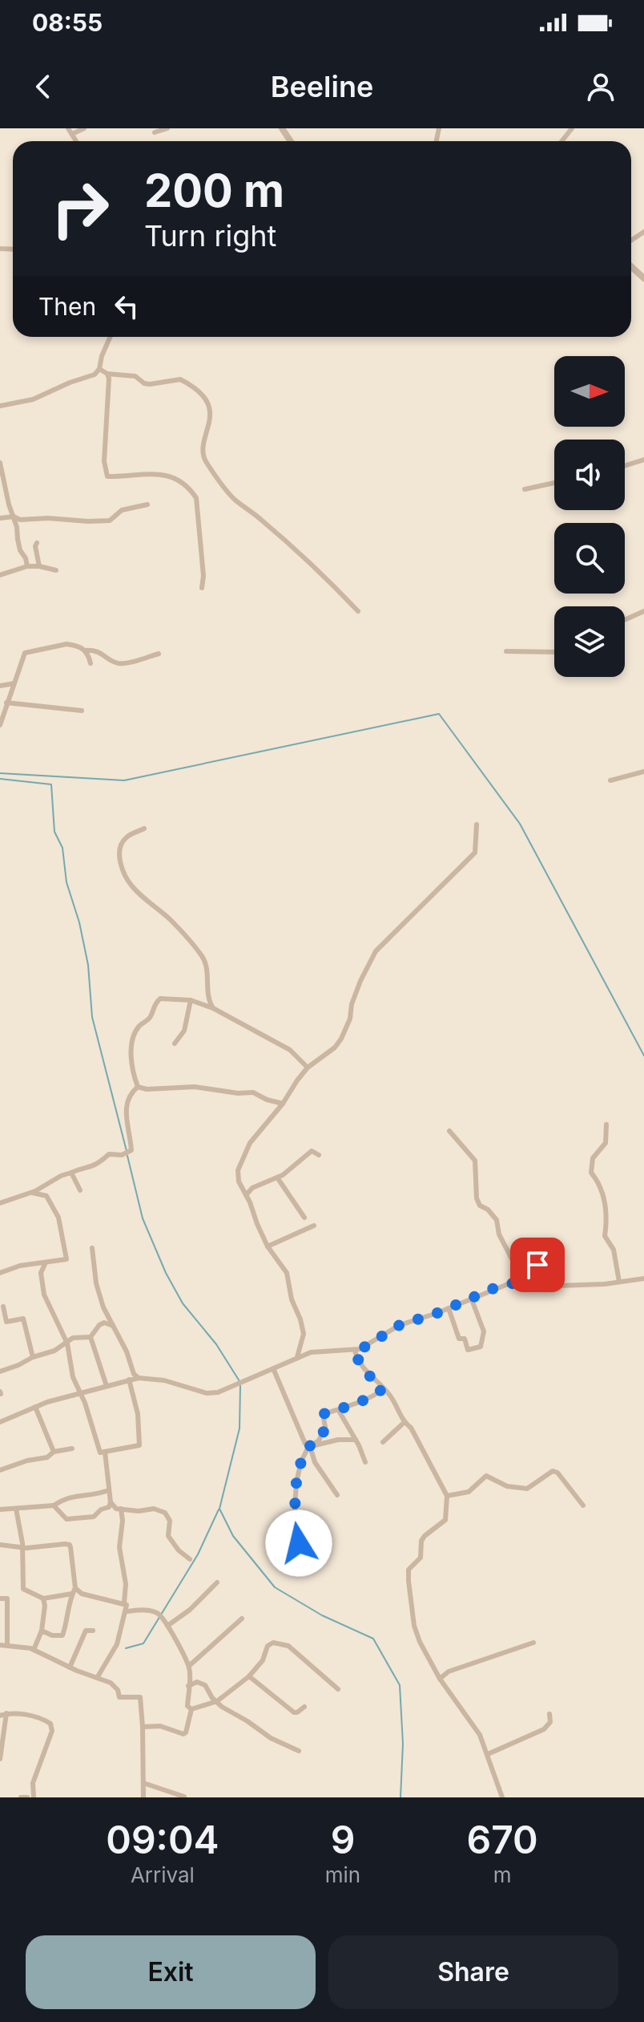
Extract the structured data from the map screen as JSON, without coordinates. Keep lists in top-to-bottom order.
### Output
{
  "north": "right",
  "page": {
    "status": "08:55",
    "header": "Beeline",
    "turn": ["200 m", "Turn right"],
    "then": "Then",
    "eta": [
      "09:04",
      "Arrival",
      "9",
      "min",
      "670",
      "m"
    ],
    "buttons": ["Exit", "Share"]
  }
}
